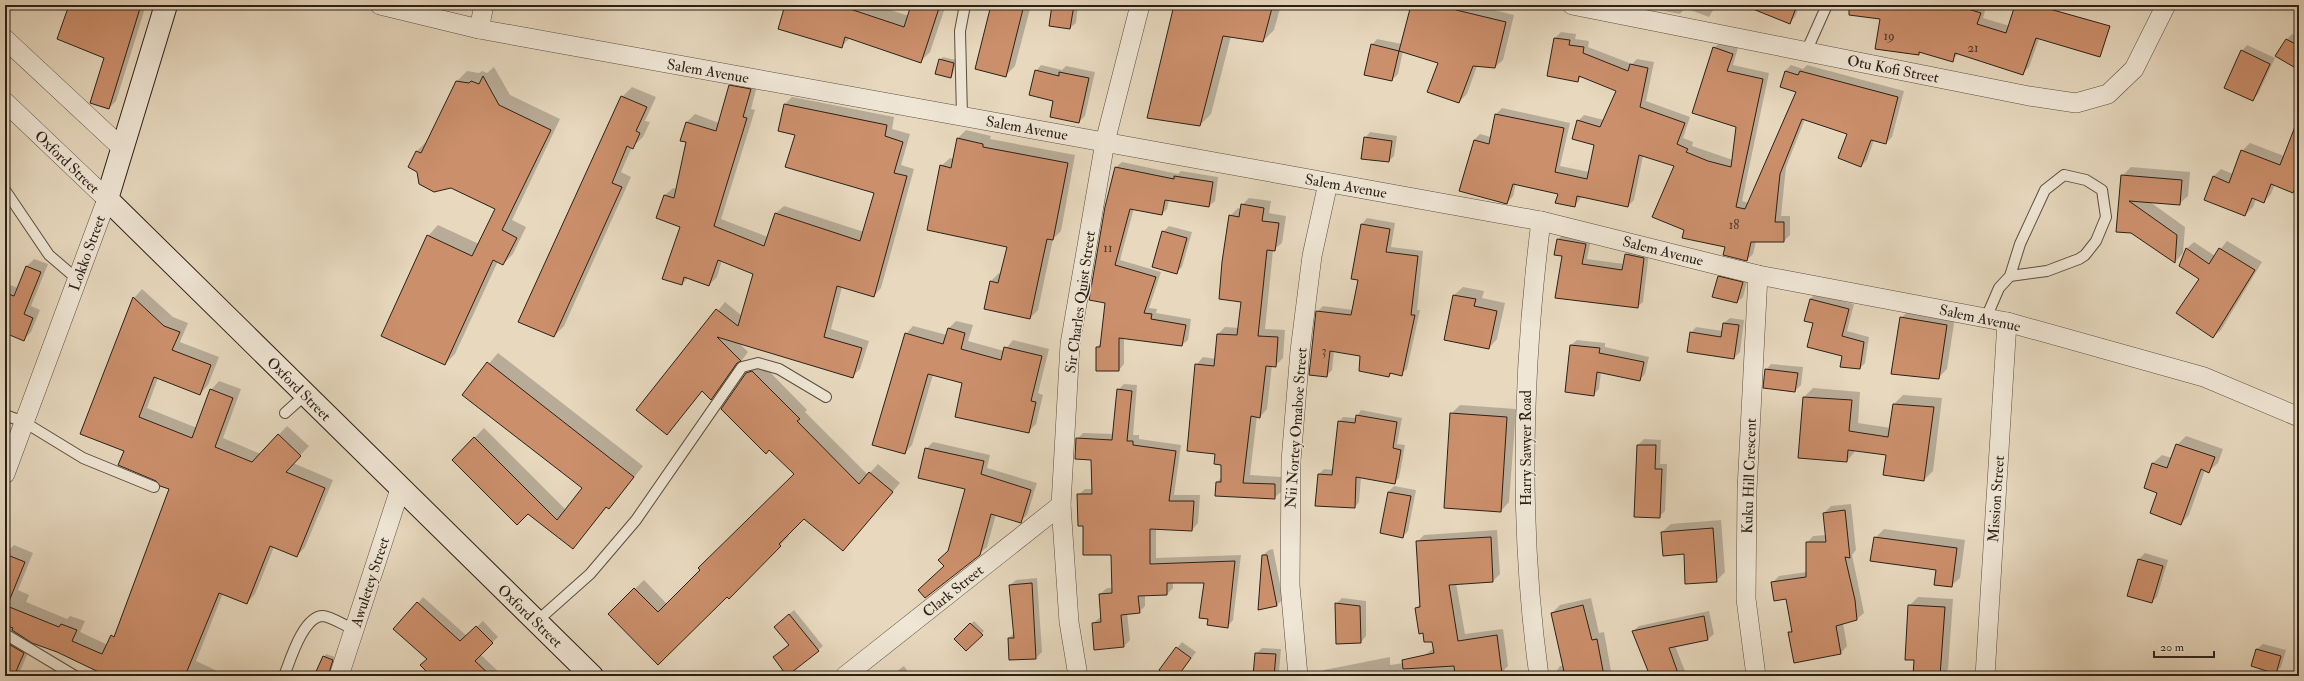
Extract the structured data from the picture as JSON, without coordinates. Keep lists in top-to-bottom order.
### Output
{
  "streets": {
    "main road": ["Oxford Street", "Lokko Street"],
    "street": [
      "Otu Kofi Street",
      "Salem Avenue",
      "Sir Charles Quist Street",
      "Nii Nortey Omaboe Street",
      "Harry Sawyer Road",
      "Kuku Hill Crescent",
      "Mission Street",
      "Awuletey Street",
      "Clark Street"
    ]
  },
  "crossings": [
    ["Salem Avenue", "Sir Charles Quist Street"],
    ["Salem Avenue", "Nii Nortey Omaboe Street"],
    ["Salem Avenue", "Harry Sawyer Road"],
    ["Salem Avenue", "Kuku Hill Crescent"],
    ["Salem Avenue", "Mission Street"],
    ["Oxford Street", "Lokko Street"],
    ["Oxford Street", "Awuletey Street"],
    ["Sir Charles Quist Street", "Clark Street"]
  ],
  "house_numbers": [
    "19",
    "21",
    "18",
    "11",
    "3"
  ],
  "scale_bar": "20 m"
}
